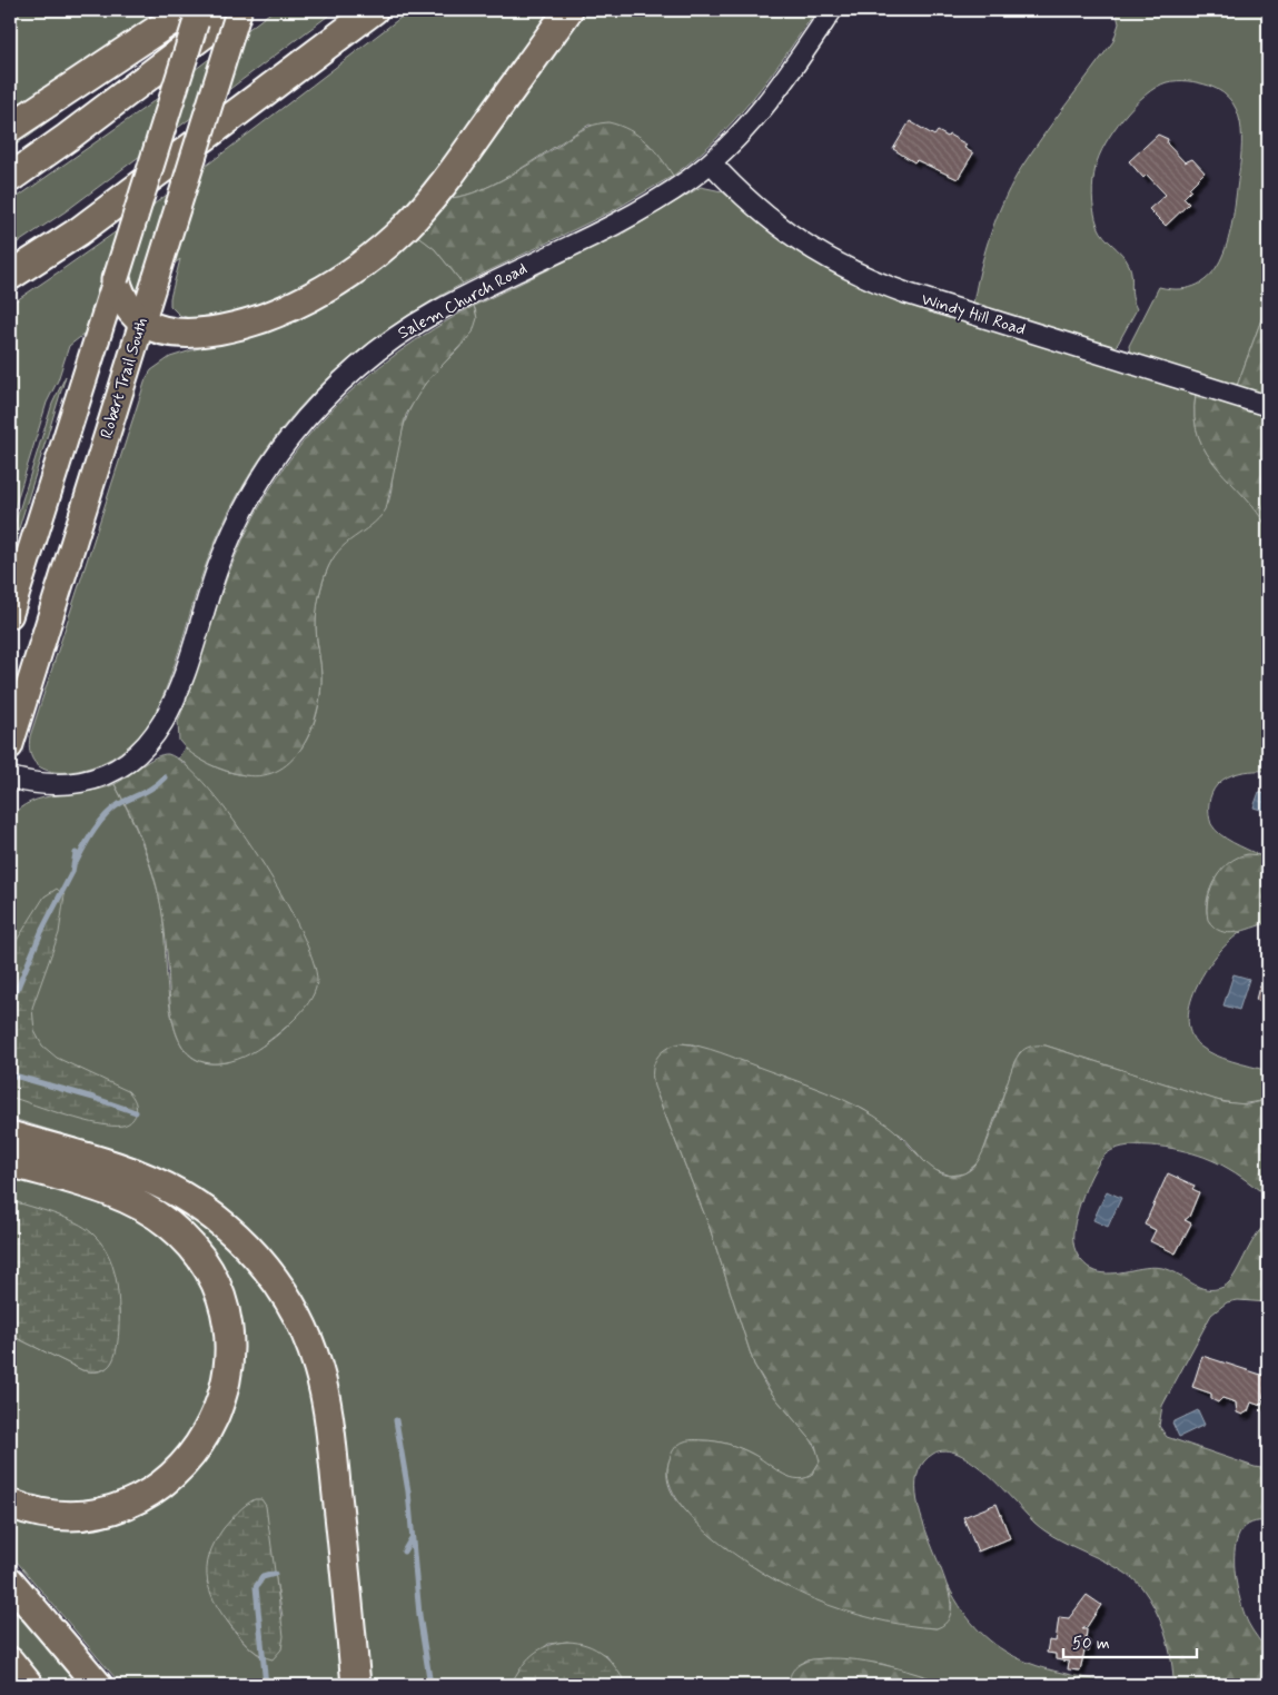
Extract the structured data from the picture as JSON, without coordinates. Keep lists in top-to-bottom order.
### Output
{
  "streets": {
    "main road": ["Robert Trail South"],
    "street": ["Salem Church Road", "Windy Hill Road"]
  },
  "crossings": [
    ["Salem Church Road", "Windy Hill Road"]
  ],
  "scale_bar": "50 m"
}
